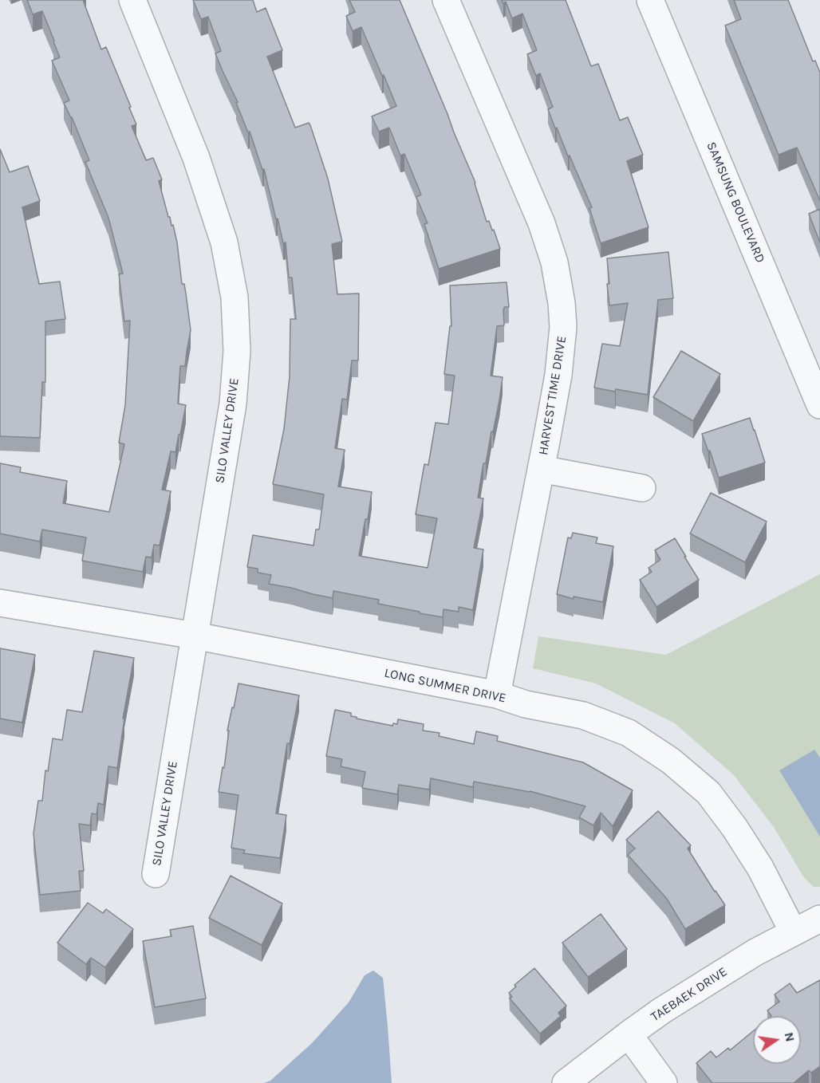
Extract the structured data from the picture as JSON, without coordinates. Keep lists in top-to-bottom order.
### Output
{
  "streets": {
    "street": [
      "SAMSUNG BOULEVARD",
      "HARVEST TIME DRIVE",
      "SILO VALLEY DRIVE",
      "LONG SUMMER DRIVE",
      "TAEBAEK DRIVE"
    ]
  },
  "crossings": [
    ["HARVEST TIME DRIVE", "LONG SUMMER DRIVE"],
    ["SILO VALLEY DRIVE", "LONG SUMMER DRIVE"],
    ["LONG SUMMER DRIVE", "TAEBAEK DRIVE"]
  ],
  "north": "right"
}
